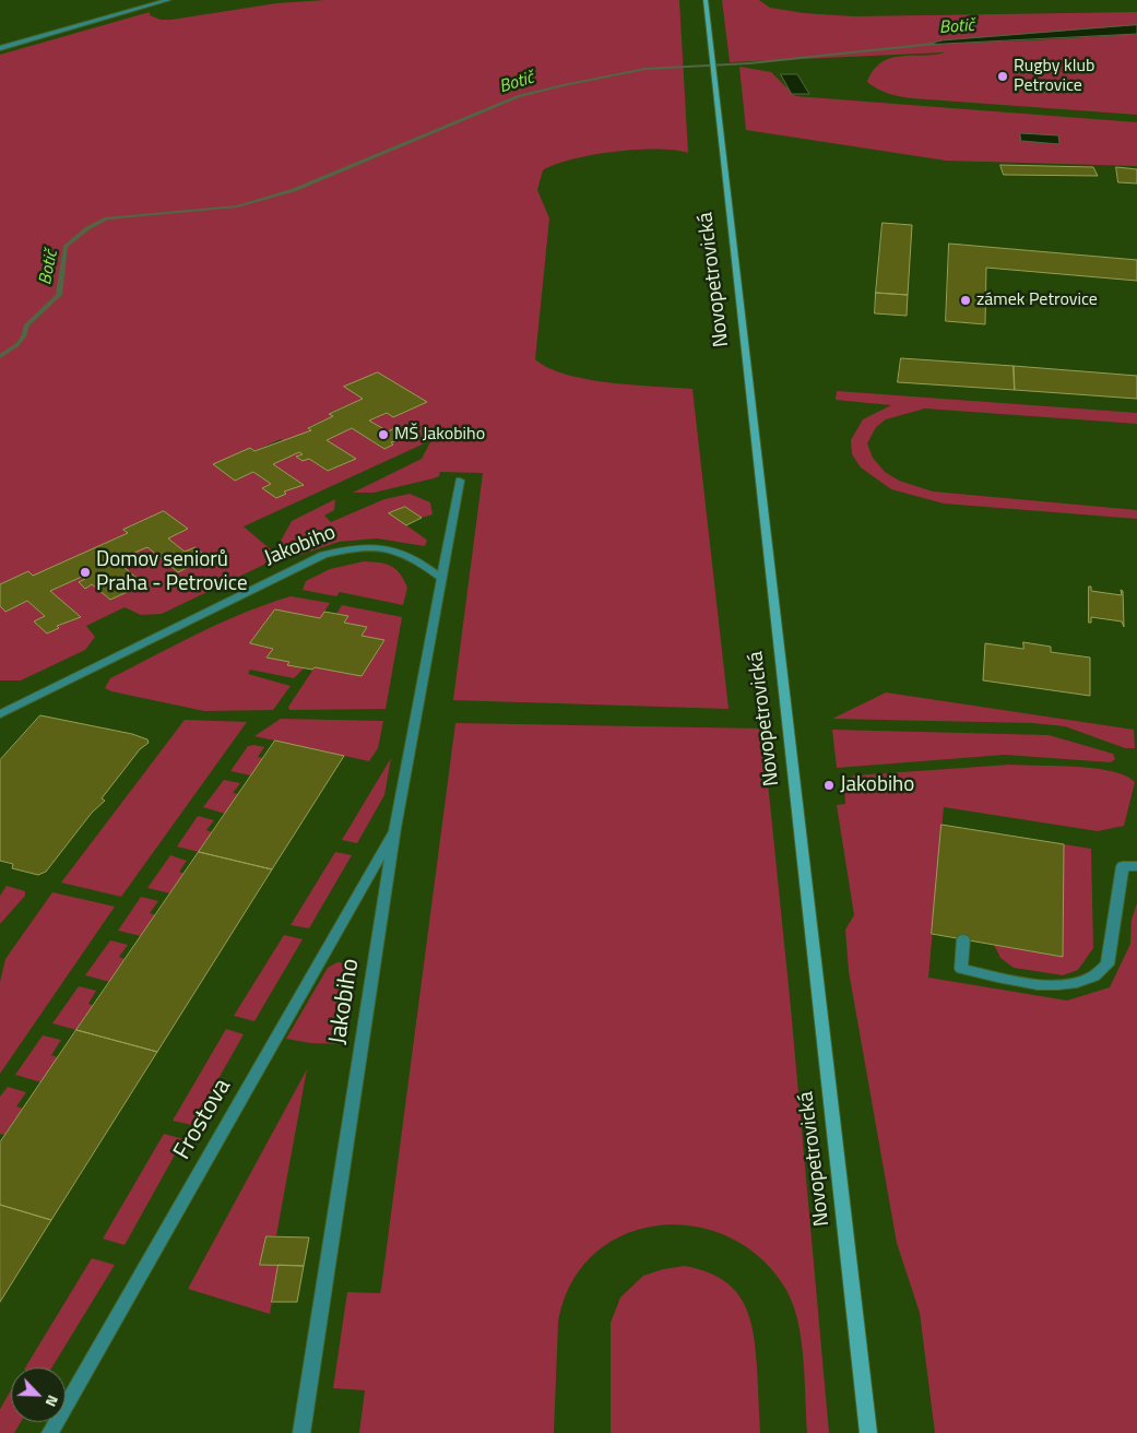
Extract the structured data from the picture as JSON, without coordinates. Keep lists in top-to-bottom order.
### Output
{
  "streets": {
    "main road": ["Novopetrovická"],
    "street": ["Jakobiho", "Frostova"]
  },
  "crossings": [
    ["Jakobiho", "Frostova"]
  ],
  "water": ["Botič"],
  "places": [
    "Rugby klub Petrovice",
    "zámek Petrovice",
    "MŠ Jakobiho",
    "Domov seniorů Praha - Petrovice",
    "Jakobiho"
  ],
  "north": "bottom right"
}
